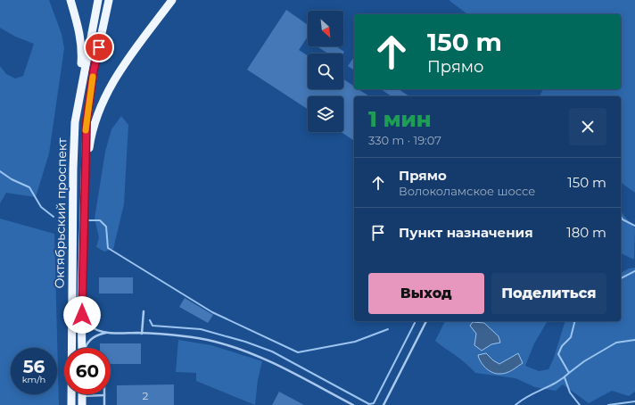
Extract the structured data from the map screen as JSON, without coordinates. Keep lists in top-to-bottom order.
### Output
{
  "streets": {
    "main road": ["Октябрьский проспект"]
  },
  "house_numbers": ["2"],
  "north": "bottom right",
  "page": {
    "turn": ["150 m", "Прямо"],
    "heading": ["1 мин", "330 m · 19:07"],
    "list": [
      {
        "name": "Прямо",
        "note": "Волоколамское шоссе",
        "value": "150 m"
      },
      {
        "name": "Пункт назначения",
        "value": "180 m"
      }
    ],
    "buttons": ["Выход", "Поделиться"],
    "speed": "56 km/h",
    "limit": "60"
  }
}
